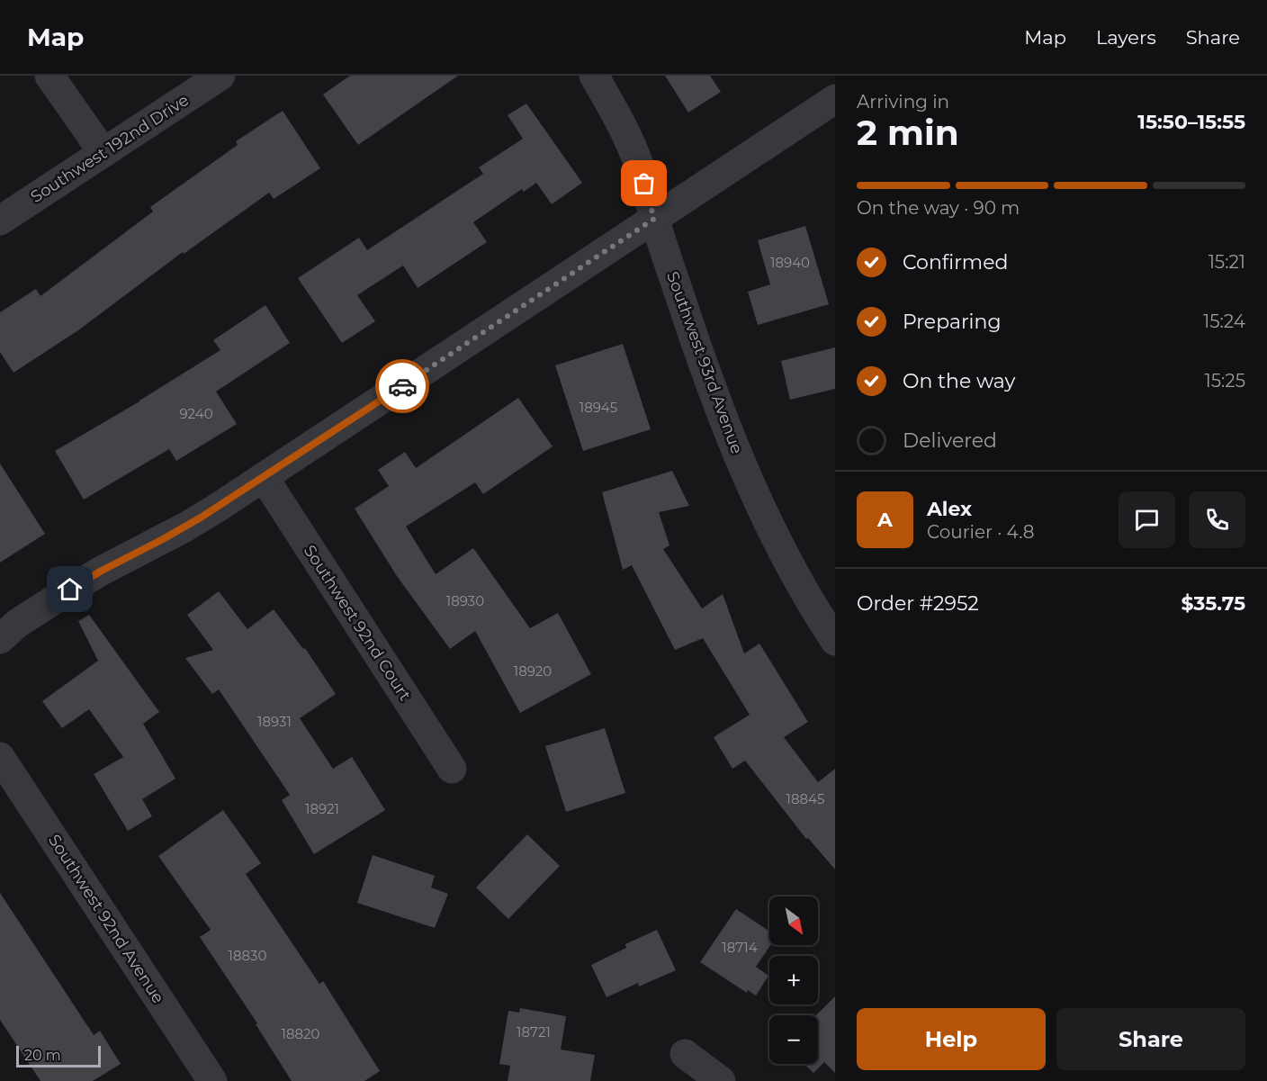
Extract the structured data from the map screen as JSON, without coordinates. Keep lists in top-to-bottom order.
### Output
{
  "streets": {
    "street": [
      "Southwest 192nd Drive",
      "Southwest 93rd Avenue",
      "Southwest 92nd Court",
      "Southwest 92nd Avenue"
    ]
  },
  "house_numbers": [
    "18940",
    "18945",
    "9240",
    "18930",
    "18920",
    "18931",
    "18845",
    "18921",
    "18714",
    "18830",
    "18721",
    "18820"
  ],
  "scale_bar": "20 m",
  "north": "bottom right",
  "page": {
    "header": "Map",
    "nav": ["Map", "Layers", "Share"],
    "heading": ["2 min", "Arriving in", "15:50–15:55"],
    "panel": [
      "Alex",
      "Courier · 4.8",
      "Order #2952",
      "$35.75"
    ],
    "bar": "On the way · 90 m",
    "list": [
      ["Confirmed", "15:21"],
      ["Preparing", "15:24"],
      ["On the way", "15:25"],
      "Delivered"
    ],
    "round": "A",
    "map_buttons": ["+", "−"],
    "buttons": ["Help", "Share"],
    "scale": "20 m"
  }
}
